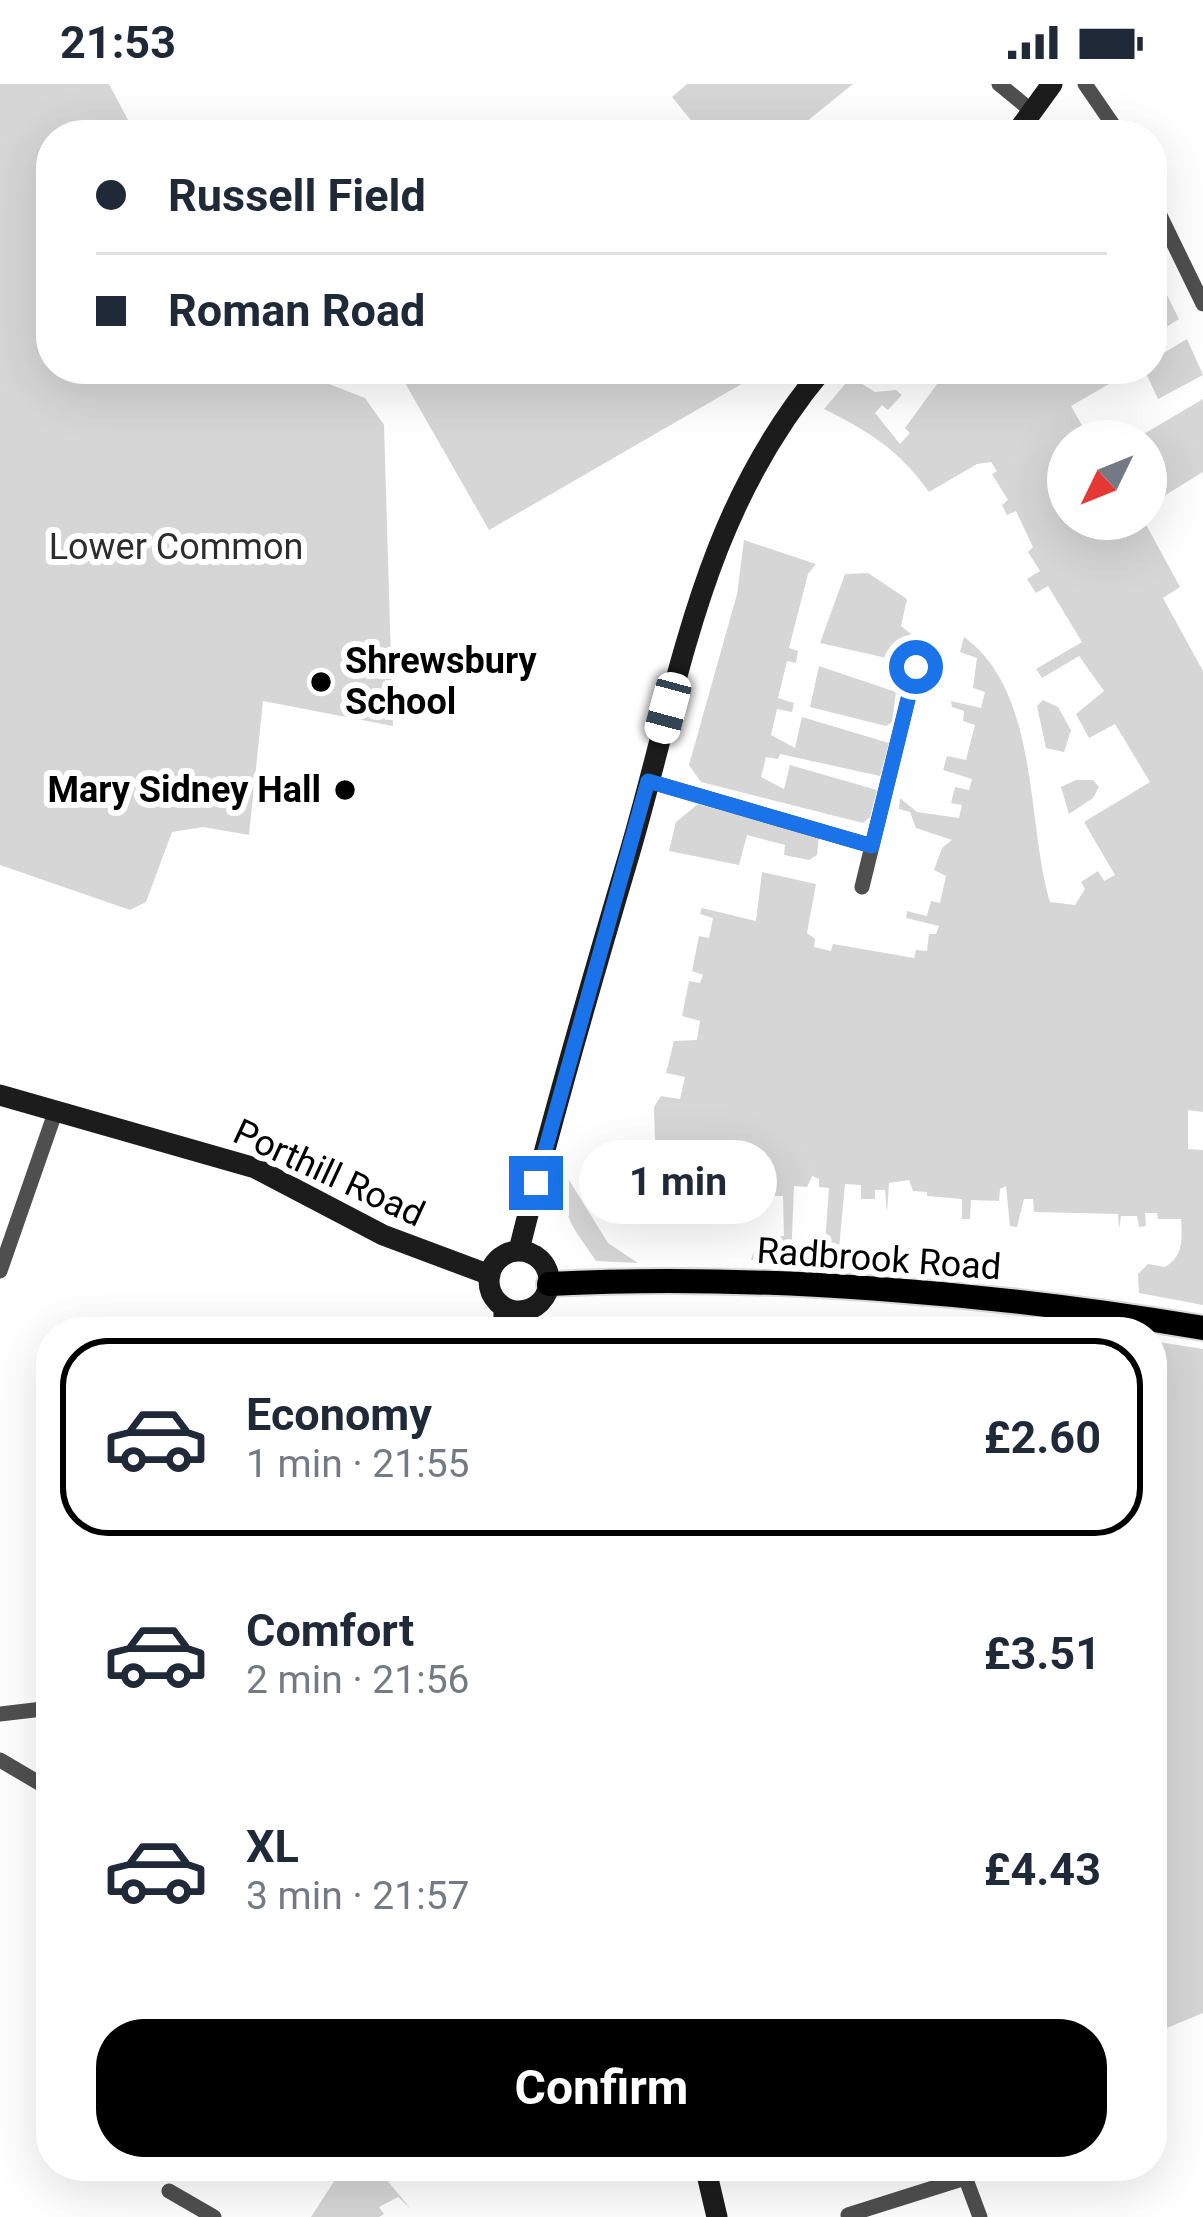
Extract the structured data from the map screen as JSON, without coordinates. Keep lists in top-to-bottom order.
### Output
{
  "streets": {
    "main road": ["Porthill Road", "Radbrook Road"]
  },
  "crossings": [
    ["Porthill Road", "Radbrook Road"]
  ],
  "parks": ["Lower Common"],
  "places": ["Shrewsbury School", "Mary Sidney Hall"],
  "north": "bottom left",
  "page": {
    "status": "21:53",
    "banner": ["Russell Field", "Roman Road"],
    "bubble": "1 min",
    "list": [
      {
        "name": "Economy",
        "note": "1 min · 21:55",
        "value": "£2.60"
      },
      {
        "name": "Comfort",
        "note": "2 min · 21:56",
        "value": "£3.51"
      },
      {
        "name": "XL",
        "note": "3 min · 21:57",
        "value": "£4.43"
      }
    ],
    "buttons": "Confirm"
  }
}
